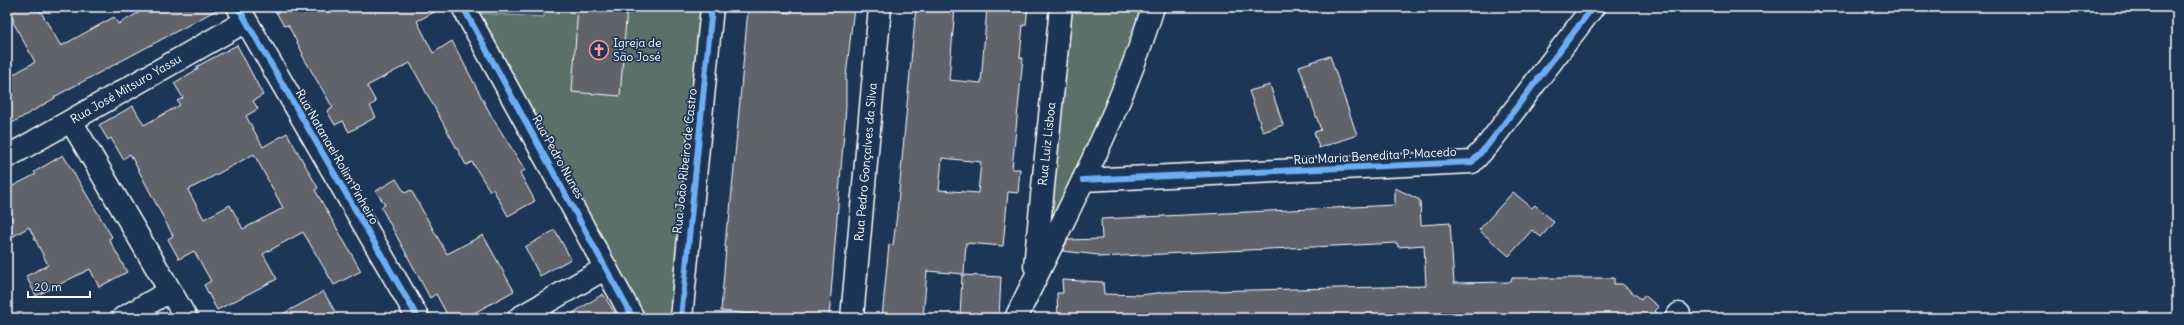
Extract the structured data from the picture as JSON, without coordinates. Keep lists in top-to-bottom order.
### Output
{
  "streets": {
    "street": [
      "Rua José Mitsuro Yassu",
      "Rua Luiz Lisboa",
      "Rua Maria Benedita P. Macedo",
      "Rua Natanael Rolim Pinheiro",
      "Rua Pedro Nunes",
      "Rua João Ribeiro de Castro",
      "Rua Pedro Gonçalves da Silva"
    ]
  },
  "crossings": [
    ["Rua José Mitsuro Yassu", "Rua Natanael Rolim Pinheiro"]
  ],
  "places": {
    "church": ["Igreja de São José"]
  },
  "scale_bar": "20 m"
}
